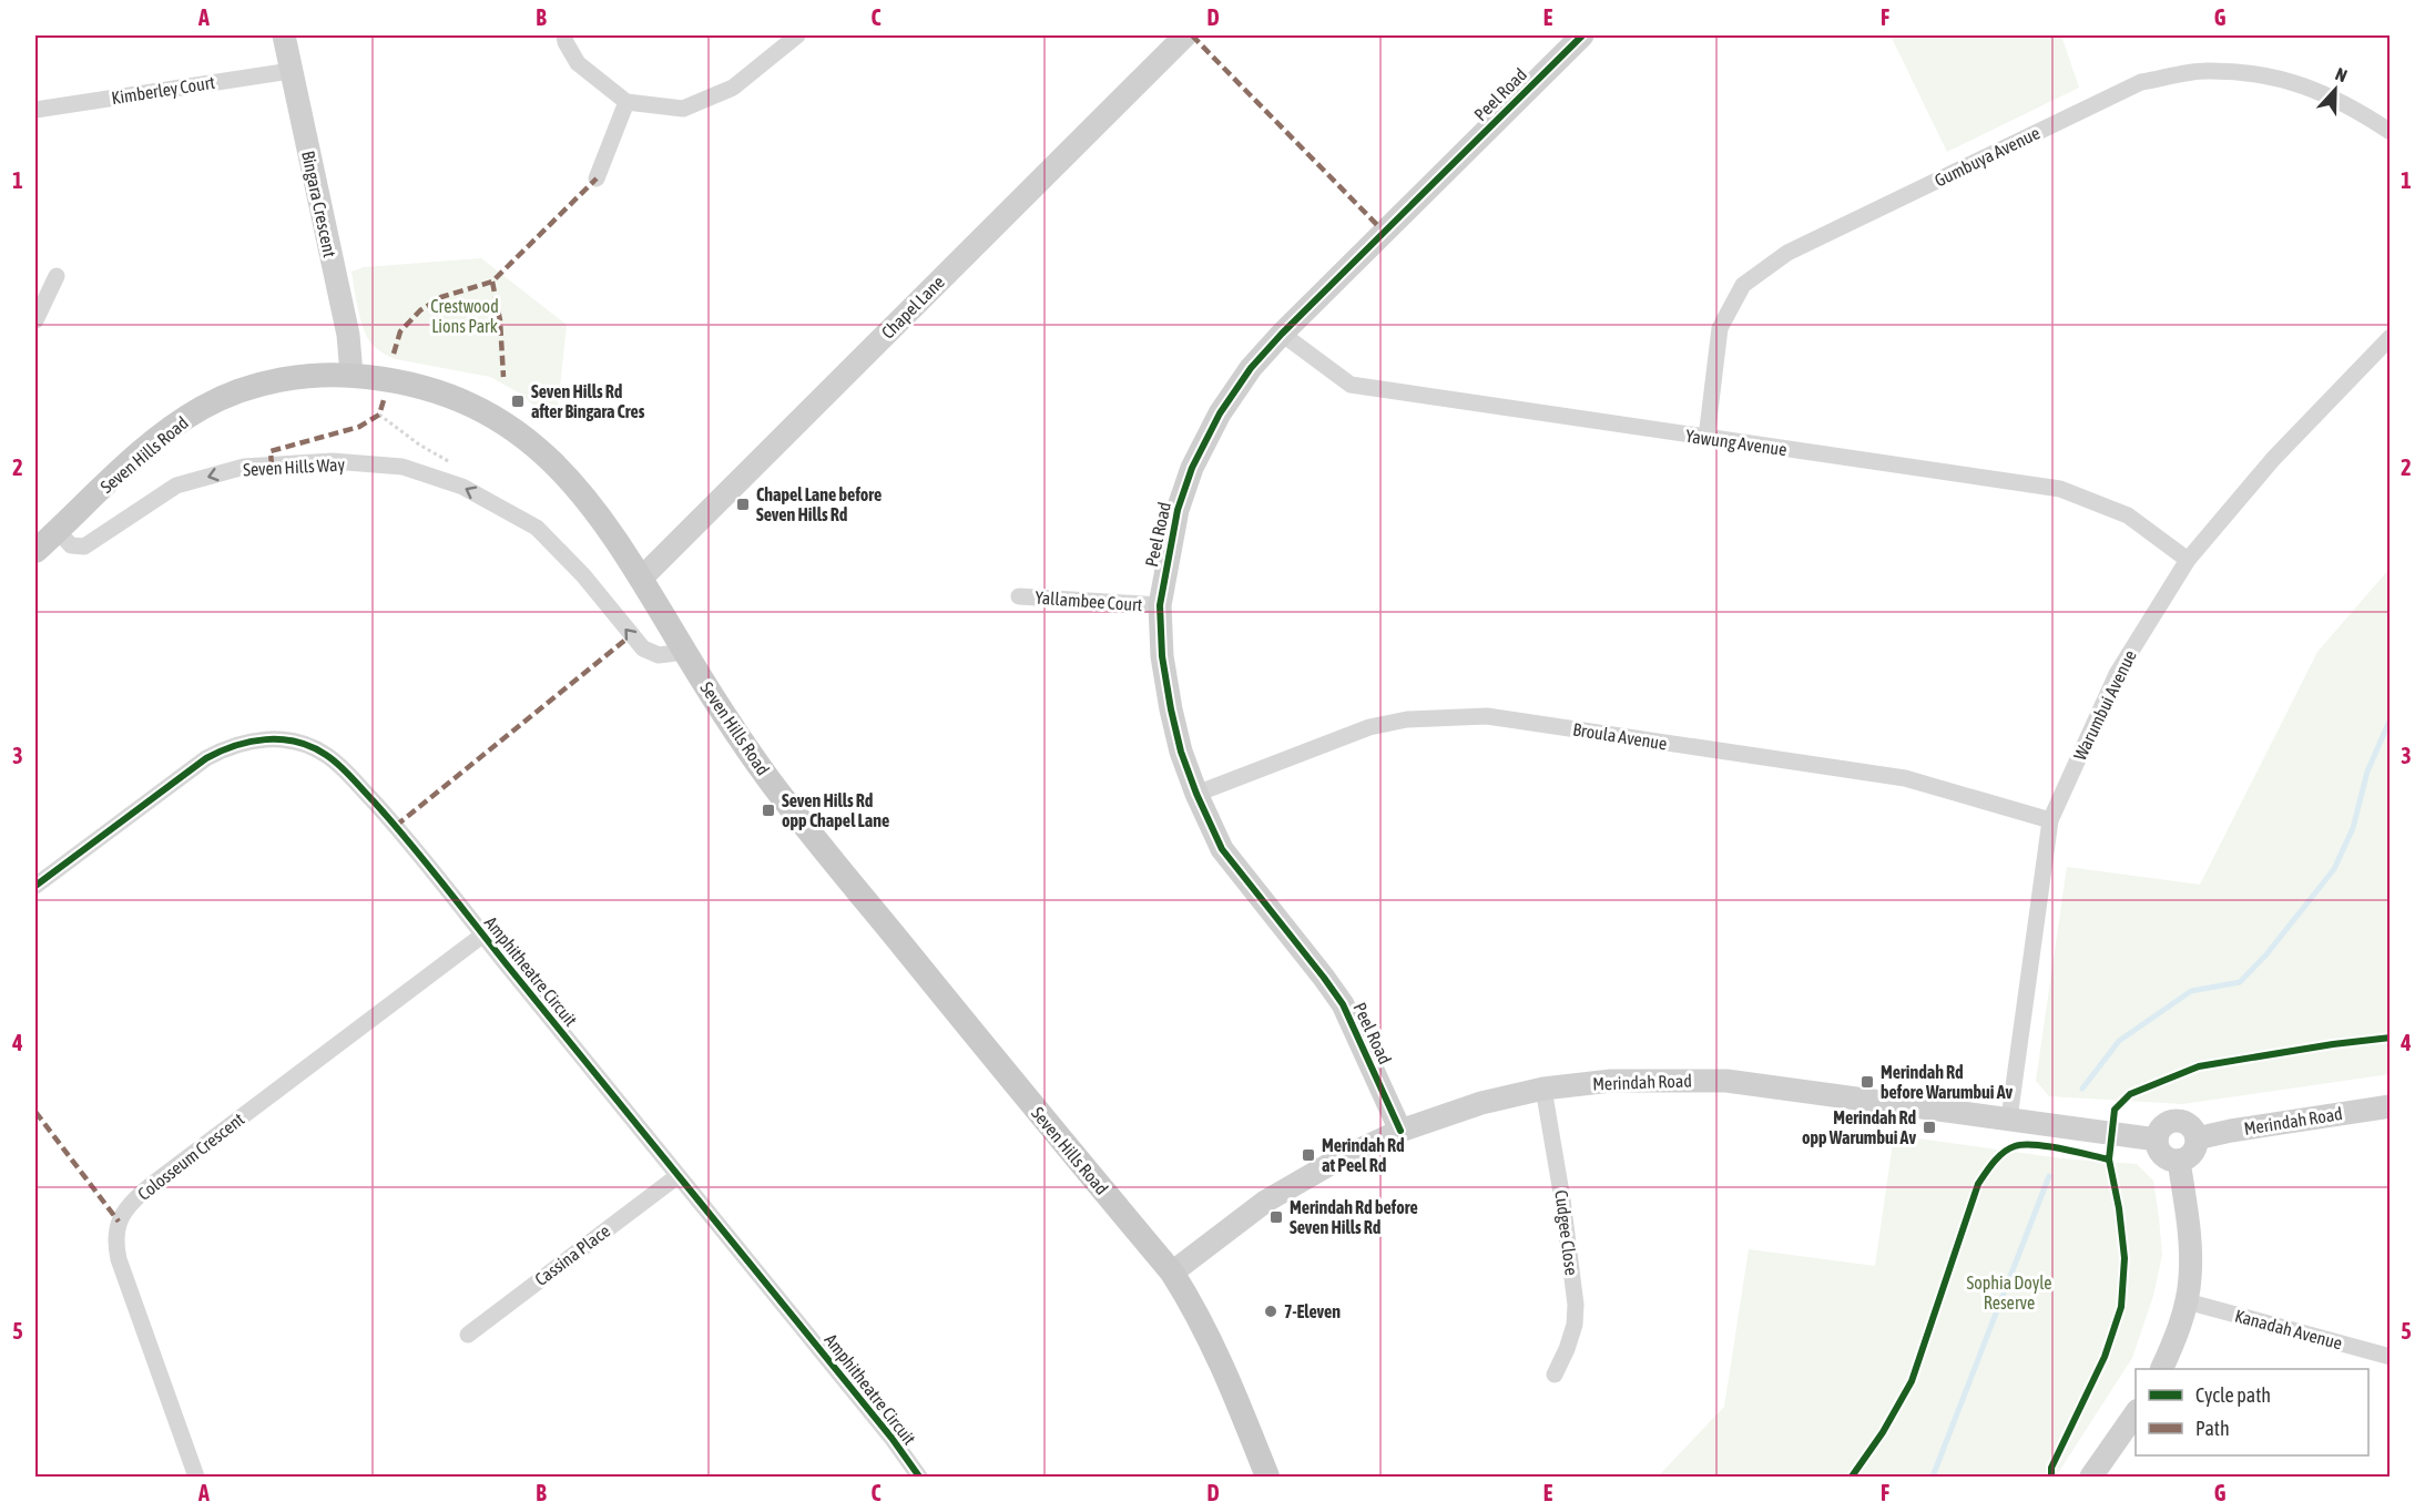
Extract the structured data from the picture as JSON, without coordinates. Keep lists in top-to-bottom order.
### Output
{
  "streets": {
    "main road": [
      "Peel Road",
      "Bingara Crescent",
      "Chapel Lane",
      "Seven Hills Road",
      "Merindah Road"
    ],
    "street": [
      "Kimberley Court",
      "Gumbuya Avenue",
      "Yawung Avenue",
      "Seven Hills Way",
      "Yallambee Court",
      "Warumbui Avenue",
      "Broula Avenue",
      "Amphitheatre Circuit",
      "Colosseum Crescent",
      "Cudgee Close",
      "Cassina Place",
      "Kanadah Avenue"
    ]
  },
  "crossings": [
    ["Kimberley Court", "Bingara Crescent"],
    ["Peel Road", "Yawung Avenue"],
    ["Peel Road", "Yallambee Court"],
    ["Peel Road", "Broula Avenue"],
    ["Peel Road", "Merindah Road"],
    ["Gumbuya Avenue", "Yawung Avenue"],
    ["Bingara Crescent", "Seven Hills Road"],
    ["Chapel Lane", "Seven Hills Road"],
    ["Yawung Avenue", "Warumbui Avenue"],
    ["Seven Hills Road", "Seven Hills Way"],
    ["Seven Hills Road", "Merindah Road"],
    ["Warumbui Avenue", "Broula Avenue"],
    ["Warumbui Avenue", "Merindah Road"],
    ["Amphitheatre Circuit", "Colosseum Crescent"],
    ["Amphitheatre Circuit", "Cassina Place"],
    ["Merindah Road", "Cudgee Close"]
  ],
  "one_way": ["Seven Hills Way"],
  "parks": ["Crestwood Lions Park", "Sophia Doyle Reserve"],
  "places": {
    "transit": [
      "Seven Hills Rd after Bingara Cres",
      "Chapel Lane before Seven Hills Rd",
      "Seven Hills Rd opp Chapel Lane",
      "Merindah Rd before Warumbui Av",
      "Merindah Rd opp Warumbui Av",
      "Merindah Rd at Peel Rd",
      "Merindah Rd before Seven Hills Rd"
    ],
    "other": ["7-Eleven"]
  },
  "legend": ["Cycle path", "Path"],
  "north": "top",
  "grid": {
    "columns": [
      "A",
      "B",
      "C",
      "D",
      "E",
      "F",
      "G"
    ],
    "rows": [
      "1",
      "2",
      "3",
      "4",
      "5"
    ]
  }
}
